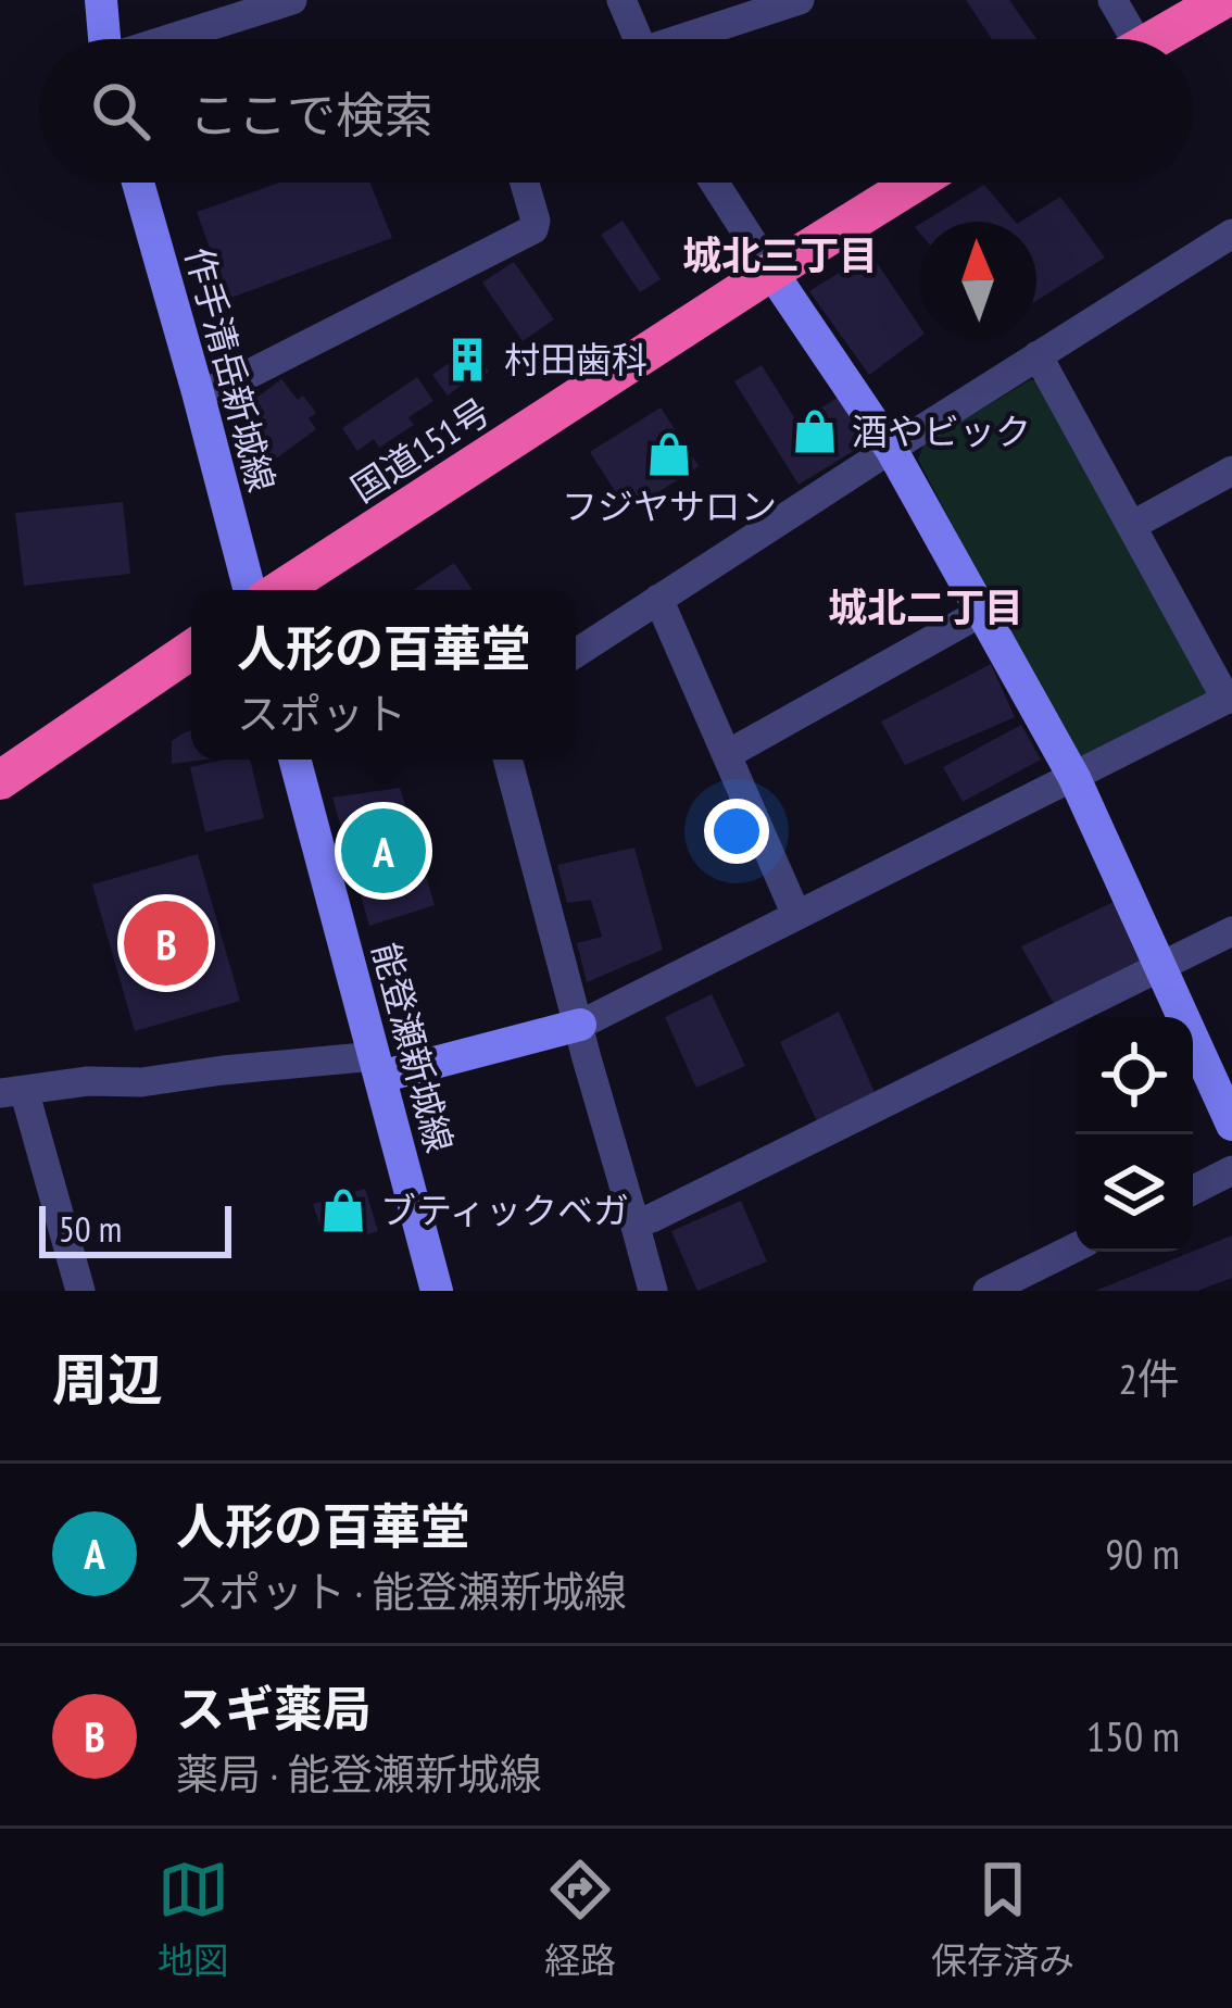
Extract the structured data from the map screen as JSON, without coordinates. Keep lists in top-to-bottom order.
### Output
{
  "streets": {
    "highway": ["国道151号"],
    "street": ["作手清岳新城線", "能登瀬新城線"]
  },
  "districts": ["城北三丁目", "城北二丁目"],
  "places": {
    "building": ["村田歯科"],
    "shop": ["酒やビック", "フジヤサロン", "ブティックベガ"]
  },
  "scale_bar": "50 m",
  "north": "top",
  "page": {
    "search": "ここで検索",
    "popup": ["人形の百華堂", "スポット"],
    "pins": ["A", "B"],
    "scale": "50 m",
    "heading": ["周辺", "2件"],
    "list": [
      {
        "mark": "A",
        "name": "人形の百華堂",
        "note": "スポット · 能登瀬新城線",
        "value": "90 m"
      },
      {
        "mark": "B",
        "name": "スギ薬局",
        "note": "薬局 · 能登瀬新城線",
        "value": "150 m"
      }
    ],
    "nav": ["地図", "経路", "保存済み"]
  }
}
